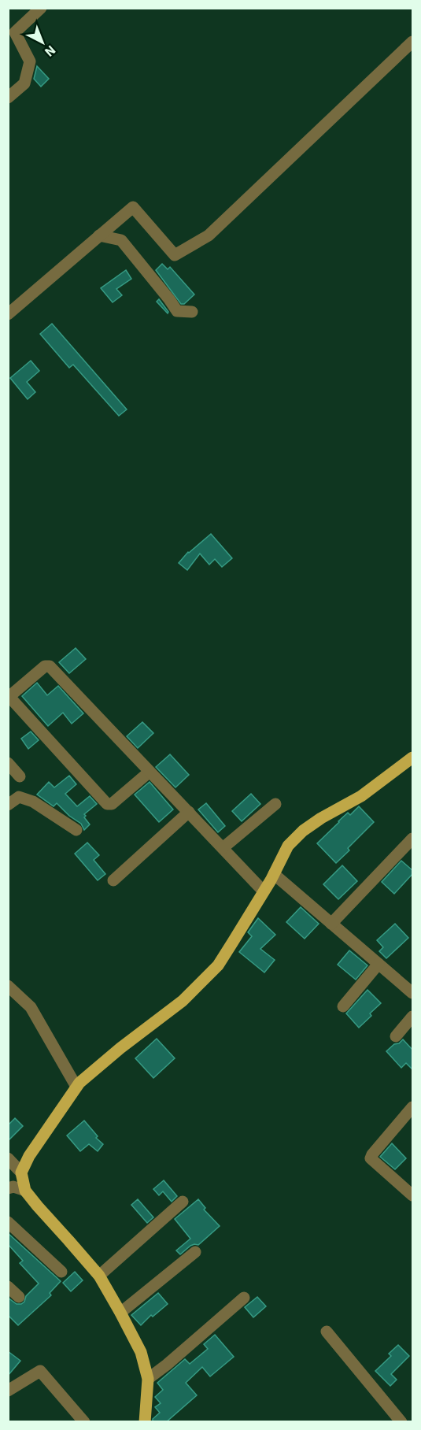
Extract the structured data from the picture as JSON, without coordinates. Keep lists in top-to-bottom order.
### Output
{
  "north": "bottom right"
}
